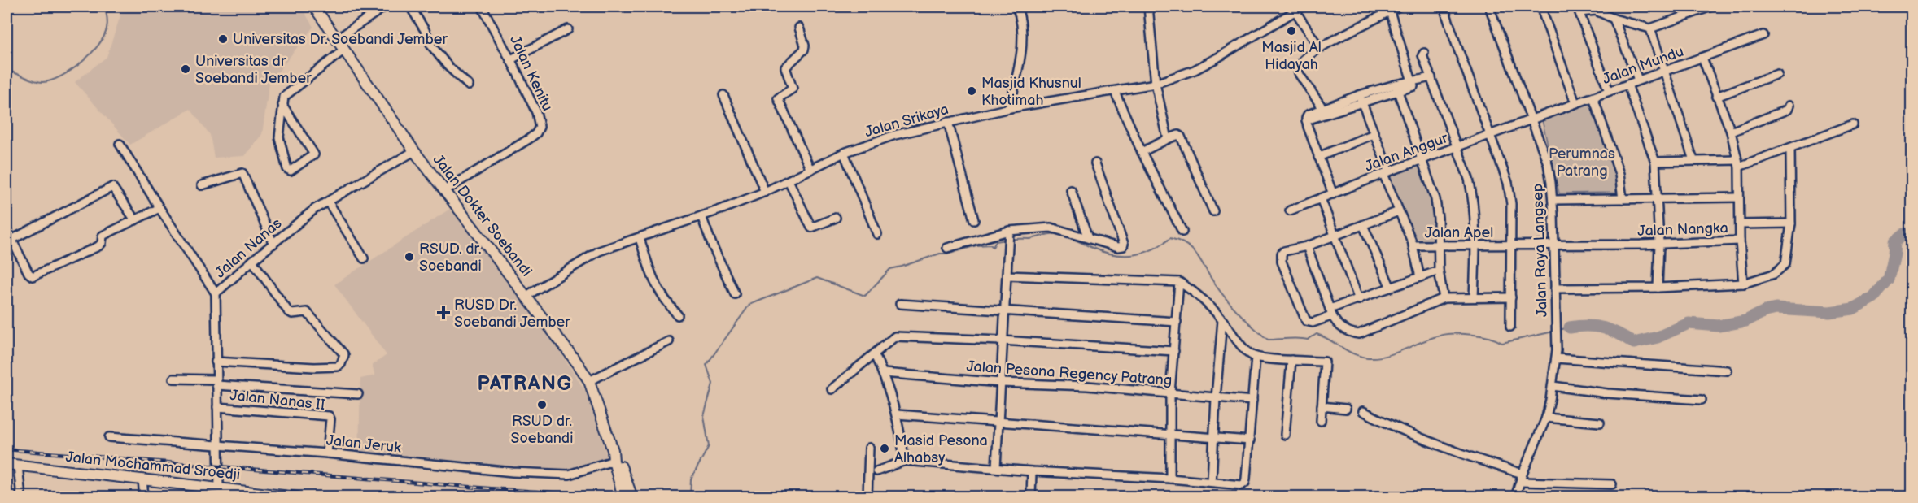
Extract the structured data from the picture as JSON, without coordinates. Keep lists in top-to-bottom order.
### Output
{
  "streets": {
    "main road": ["Jalan Dokter Soebandi", "Jalan Mochammad Sroedji"],
    "street": [
      "Jalan Mundu",
      "Jalan Kenitu",
      "Jalan Srikaya",
      "Jalan Anggur",
      "Jalan Nangka",
      "Jalan Apel",
      "Jalan Nanas",
      "Jalan Raya Langsep",
      "Jalan Pesona Regency Patrang",
      "Jalan Nanas II",
      "Jalan Jeruk"
    ]
  },
  "crossings": [
    ["Jalan Mundu", "Jalan Anggur"],
    ["Jalan Mundu", "Jalan Nangka"],
    ["Jalan Mundu", "Jalan Raya Langsep"],
    ["Jalan Kenitu", "Jalan Dokter Soebandi"],
    ["Jalan Srikaya", "Jalan Dokter Soebandi"],
    ["Jalan Anggur", "Jalan Apel"],
    ["Jalan Anggur", "Jalan Raya Langsep"],
    ["Jalan Dokter Soebandi", "Jalan Nanas"],
    ["Jalan Dokter Soebandi", "Jalan Jeruk"],
    ["Jalan Nangka", "Jalan Apel"],
    ["Jalan Nangka", "Jalan Raya Langsep"],
    ["Jalan Apel", "Jalan Raya Langsep"],
    ["Jalan Nanas", "Jalan Nanas II"],
    ["Jalan Nanas", "Jalan Jeruk"],
    ["Jalan Nanas", "Jalan Mochammad Sroedji"],
    ["Jalan Nanas II", "Jalan Jeruk"]
  ],
  "districts": ["PATRANG"],
  "parks": ["Perumnas Patrang"],
  "places": {
    "other": [
      "Masjid Al Hidayah",
      "Universitas Dr. Soebandi Jember",
      "Universitas dr Soebandi Jember",
      "Masjid Khusnul Khotimah",
      "RSUD. dr. Soebandi",
      "RSUD dr. Soebandi",
      "Masid Pesona Alhabsy"
    ],
    "health": ["RUSD Dr. Soebandi Jember"]
  }
}
